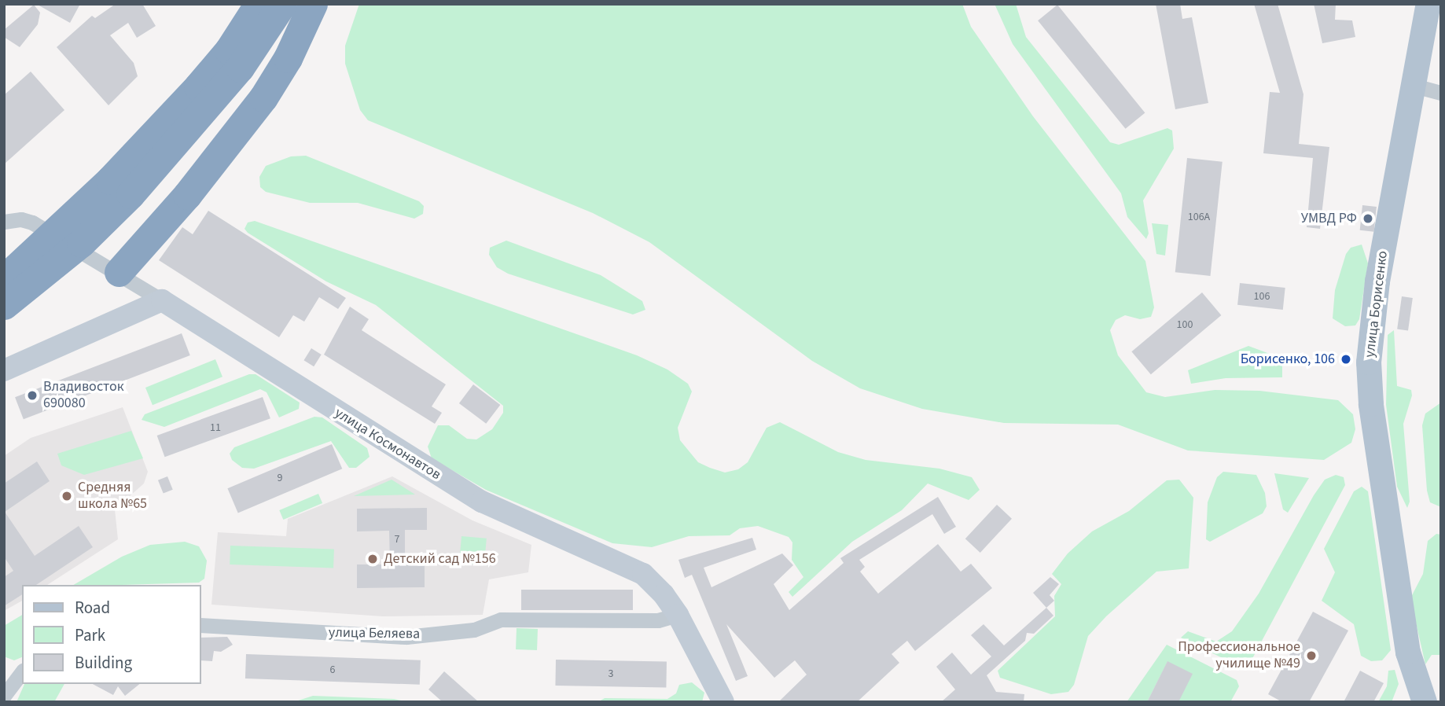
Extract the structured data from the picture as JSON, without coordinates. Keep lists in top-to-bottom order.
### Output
{
  "streets": {
    "main road": ["улица Борисенко", "улица Космонавтов"],
    "street": ["улица Беляева"]
  },
  "crossings": [
    ["улица Космонавтов", "улица Беляева"]
  ],
  "places": [
    "УМВД РФ",
    "Борисенко, 106",
    "Владивосток 690080",
    "Средняя школа №65",
    "Детский сад №156",
    "Профессиональное училище №49"
  ],
  "house_numbers": [
    "106А",
    "106",
    "100",
    "11",
    "9",
    "7",
    "6",
    "3"
  ],
  "legend": ["Road", "Park", "Building"]
}
